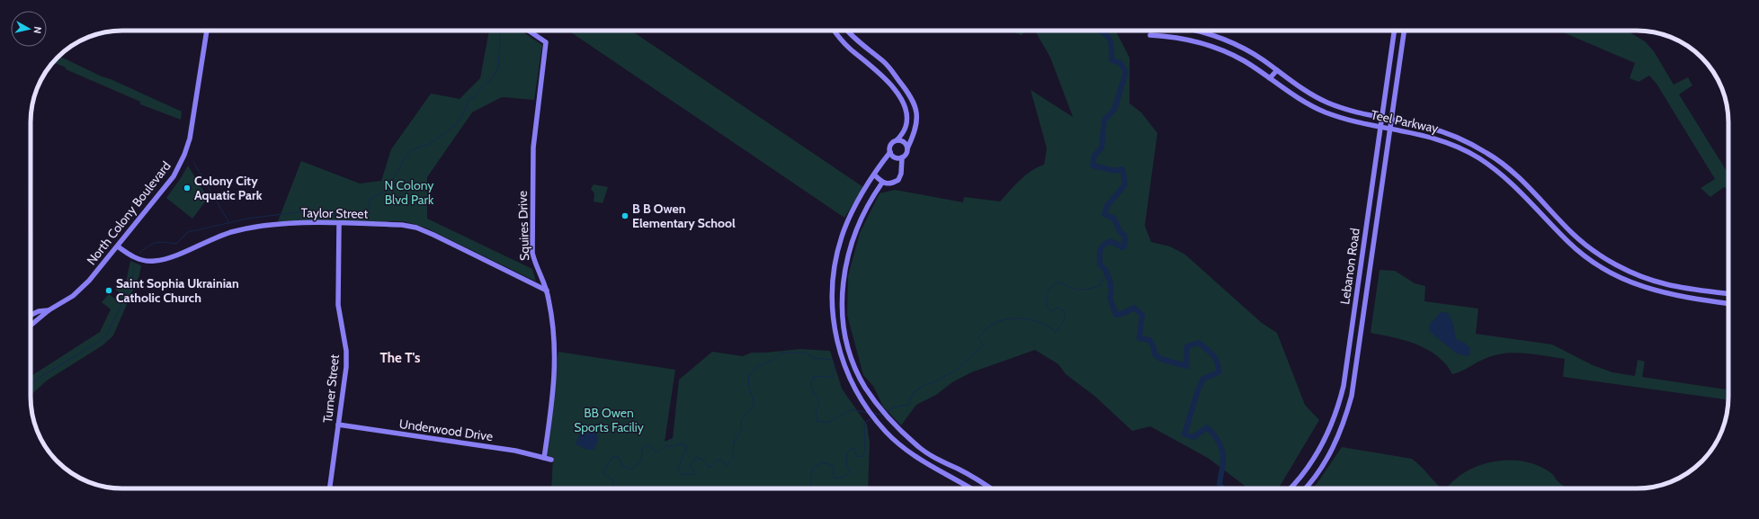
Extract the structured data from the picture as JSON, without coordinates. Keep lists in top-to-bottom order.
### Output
{
  "streets": {
    "street": [
      "Teel Parkway",
      "North Colony Boulevard",
      "Taylor Street",
      "Squires Drive",
      "Lebanon Road",
      "Turner Street",
      "Underwood Drive"
    ]
  },
  "crossings": [
    ["Teel Parkway", "Lebanon Road"],
    ["North Colony Boulevard", "Taylor Street"],
    ["Taylor Street", "Squires Drive"],
    ["Taylor Street", "Turner Street"],
    ["Squires Drive", "Underwood Drive"],
    ["Turner Street", "Underwood Drive"]
  ],
  "districts": ["The T's"],
  "parks": ["N Colony Blvd Park", "BB Owen Sports Faciliy"],
  "places": ["Colony City Aquatic Park", "B B Owen Elementary School", "Saint Sophia Ukrainian Catholic Church"],
  "north": "right"
}
